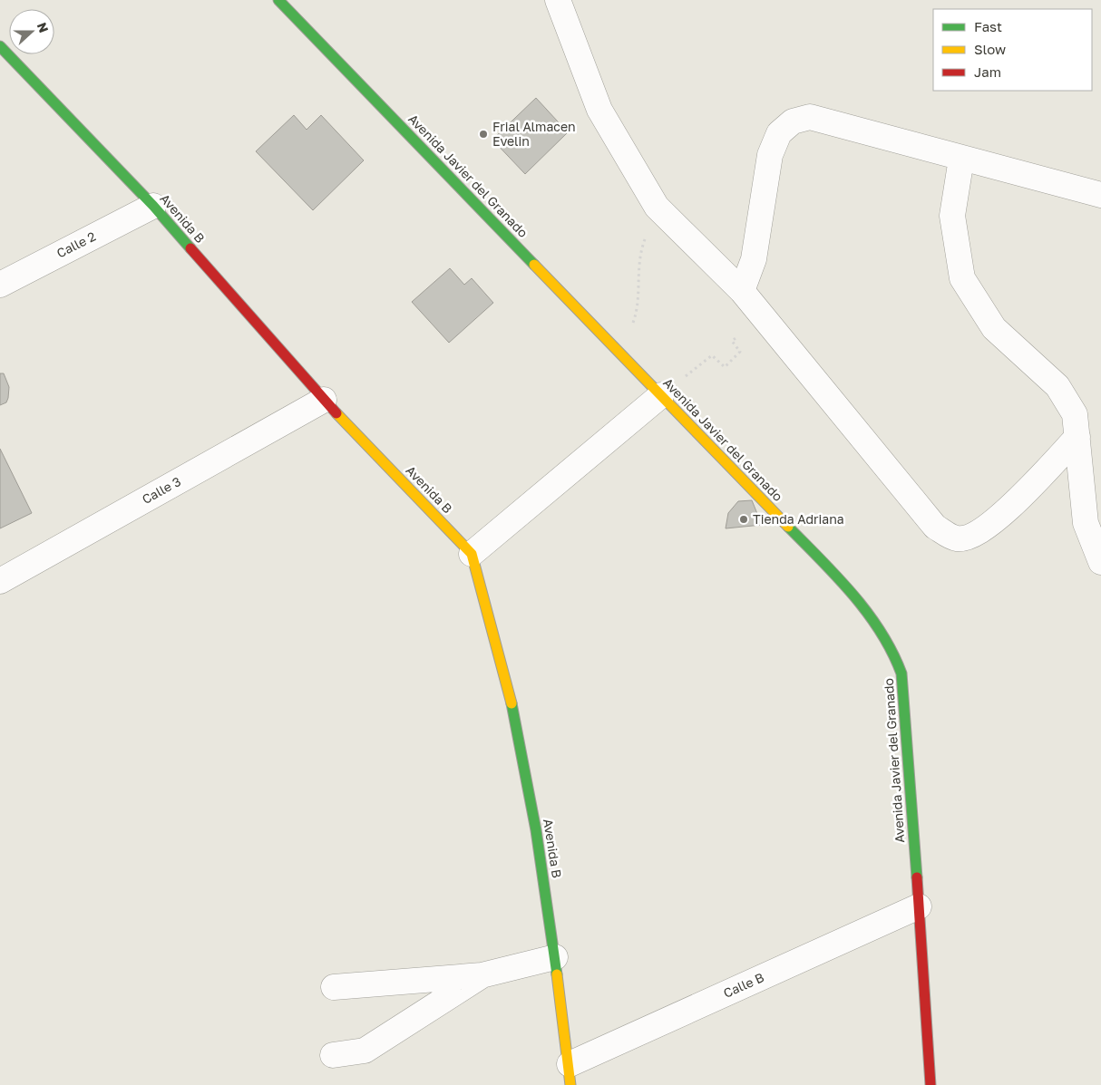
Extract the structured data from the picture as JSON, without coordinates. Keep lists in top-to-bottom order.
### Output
{
  "streets": {
    "street": [
      "Avenida Javier del Granado",
      "Avenida B",
      "Calle 2",
      "Calle 3",
      "Calle B"
    ]
  },
  "crossings": [
    ["Avenida Javier del Granado", "Calle B"],
    ["Avenida B", "Calle 2"],
    ["Avenida B", "Calle 3"],
    ["Avenida B", "Calle B"]
  ],
  "places": ["Frial Almacen Evelin", "Tienda Adriana"],
  "legend": ["Fast", "Slow", "Jam"],
  "north": "right"
}
